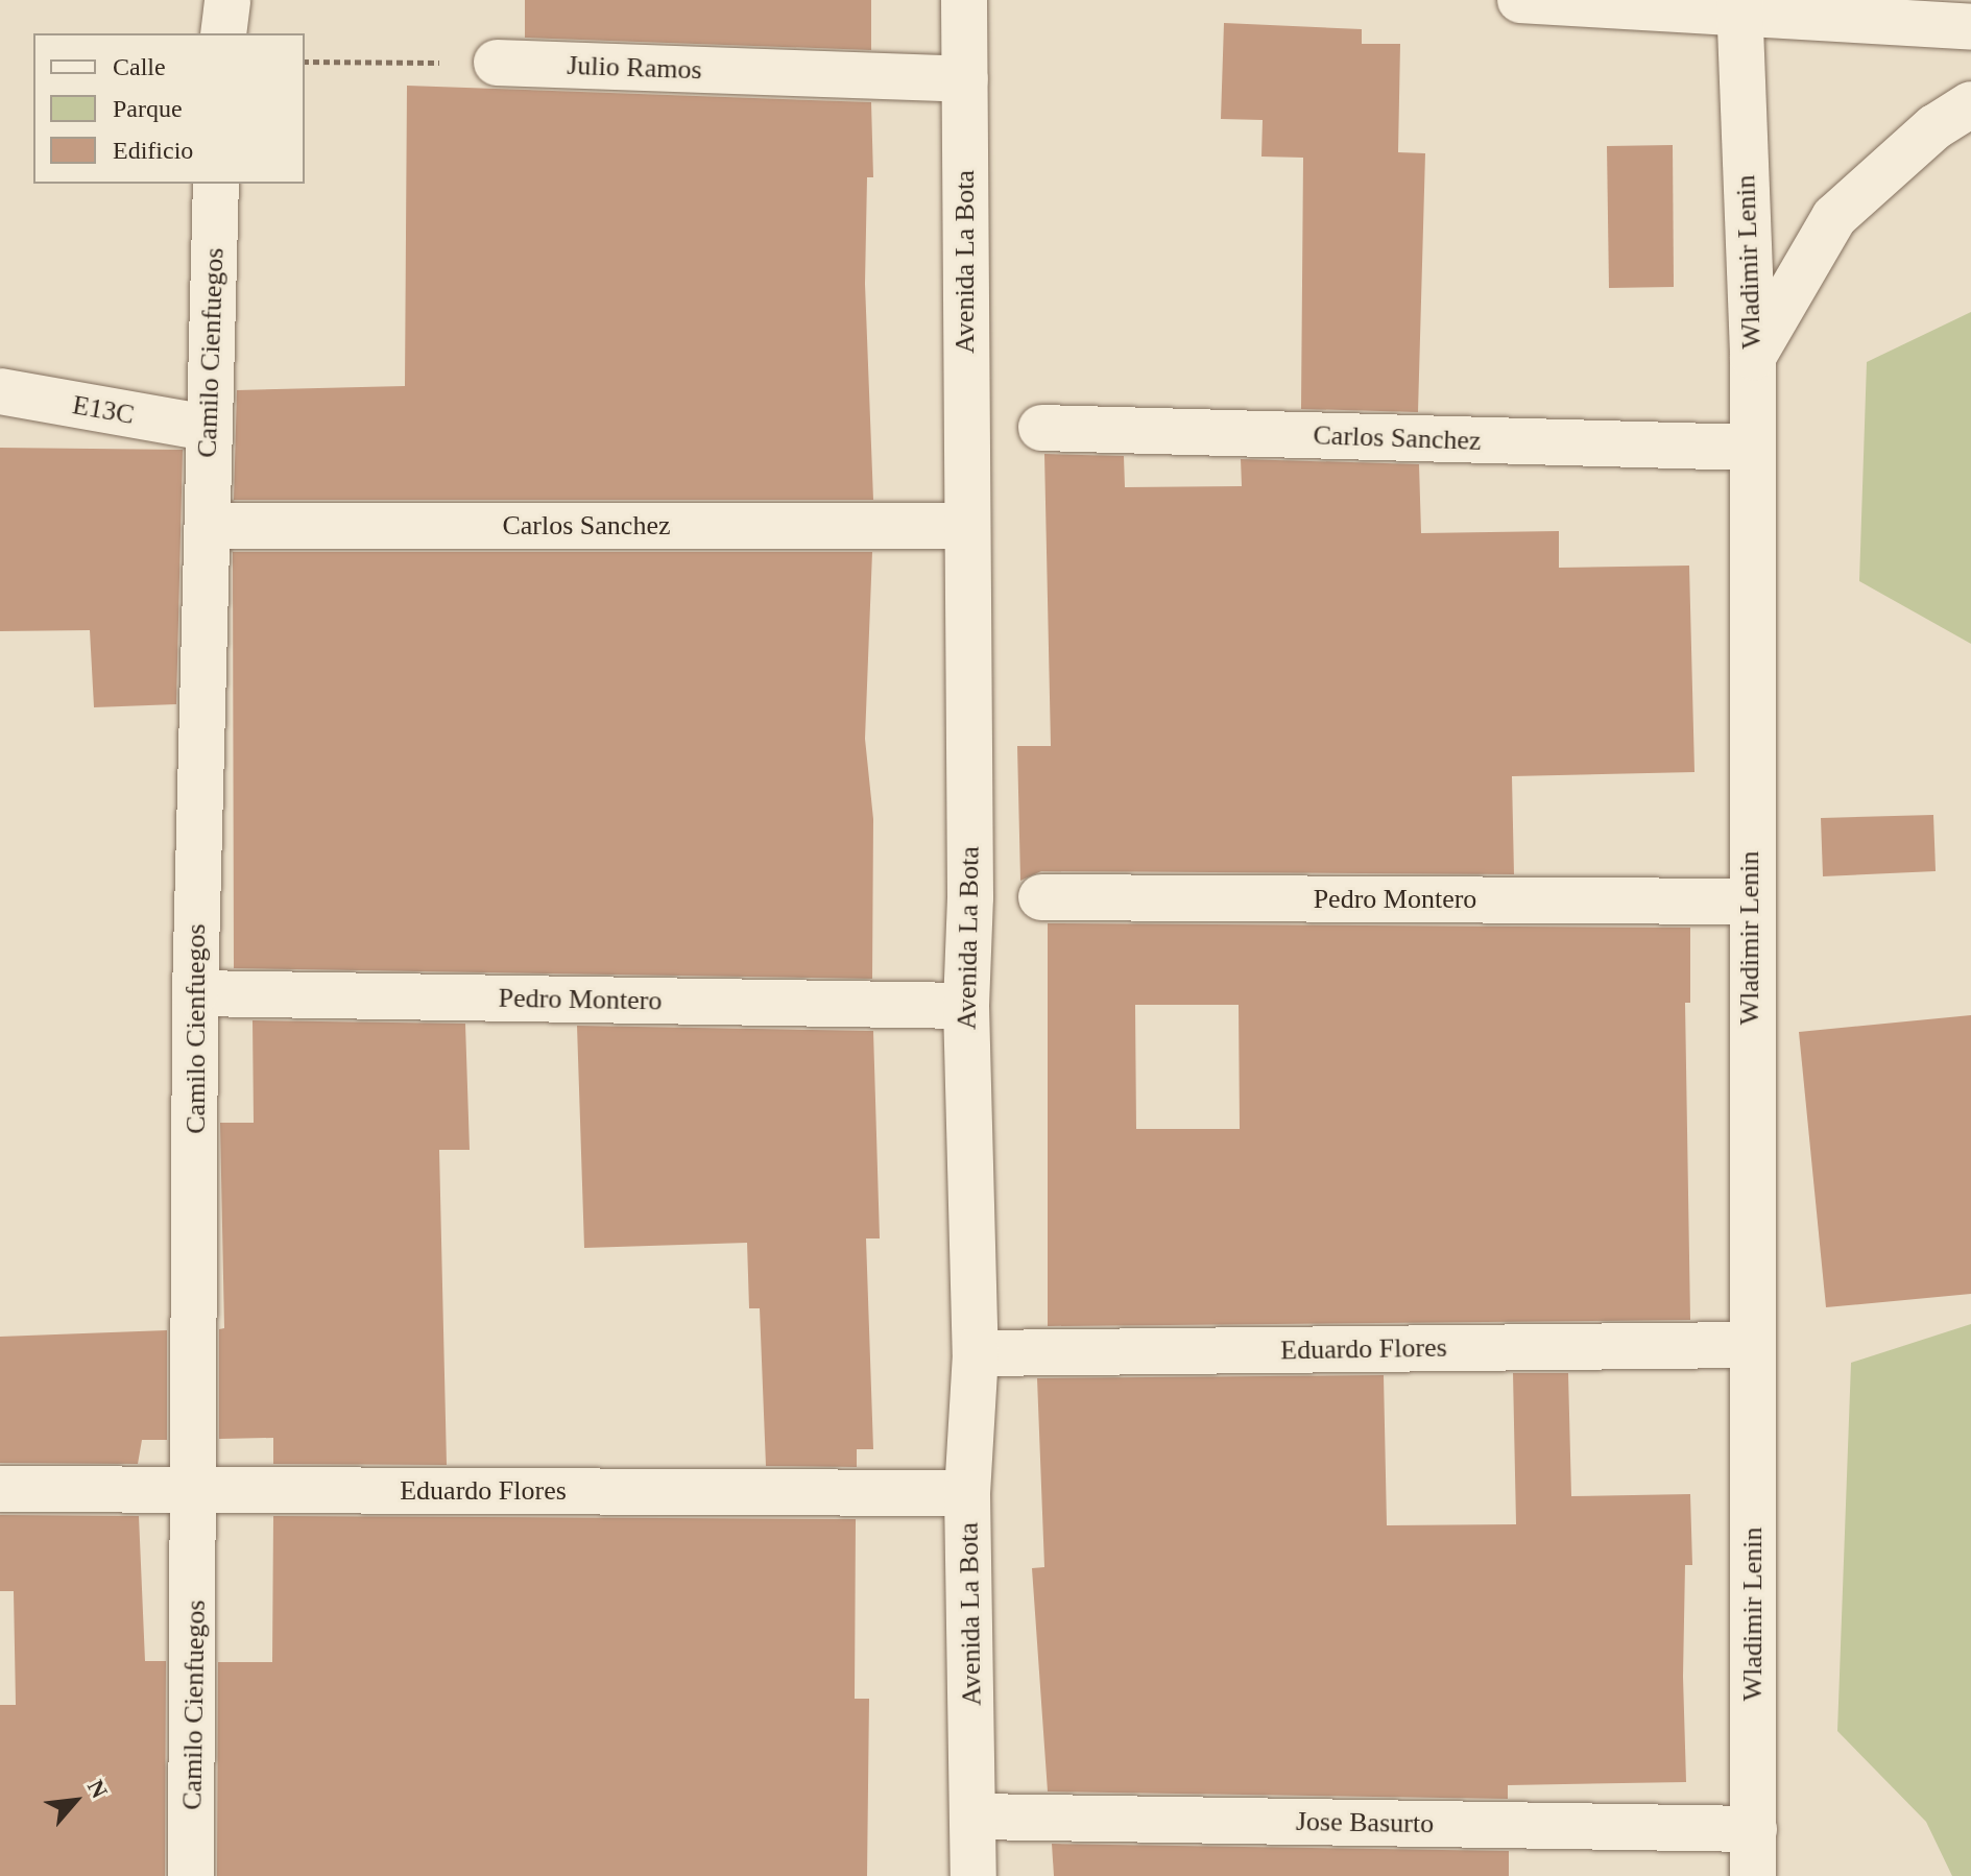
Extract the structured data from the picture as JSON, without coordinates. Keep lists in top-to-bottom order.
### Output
{
  "streets": {
    "street": [
      "Julio Ramos",
      "Avenida La Bota",
      "Wladimir Lenin",
      "Camilo Cienfuegos",
      "E13C",
      "Carlos Sanchez",
      "Pedro Montero",
      "Eduardo Flores",
      "Jose Basurto"
    ]
  },
  "crossings": [
    ["Julio Ramos", "Avenida La Bota"],
    ["Avenida La Bota", "Carlos Sanchez"],
    ["Avenida La Bota", "Pedro Montero"],
    ["Avenida La Bota", "Eduardo Flores"],
    ["Avenida La Bota", "Jose Basurto"],
    ["Wladimir Lenin", "Carlos Sanchez"],
    ["Wladimir Lenin", "Pedro Montero"],
    ["Wladimir Lenin", "Eduardo Flores"],
    ["Wladimir Lenin", "Jose Basurto"],
    ["Camilo Cienfuegos", "E13C"],
    ["Camilo Cienfuegos", "Carlos Sanchez"],
    ["Camilo Cienfuegos", "Pedro Montero"],
    ["Camilo Cienfuegos", "Eduardo Flores"]
  ],
  "legend": ["Calle", "Parque", "Edificio"],
  "north": "top right"
}
